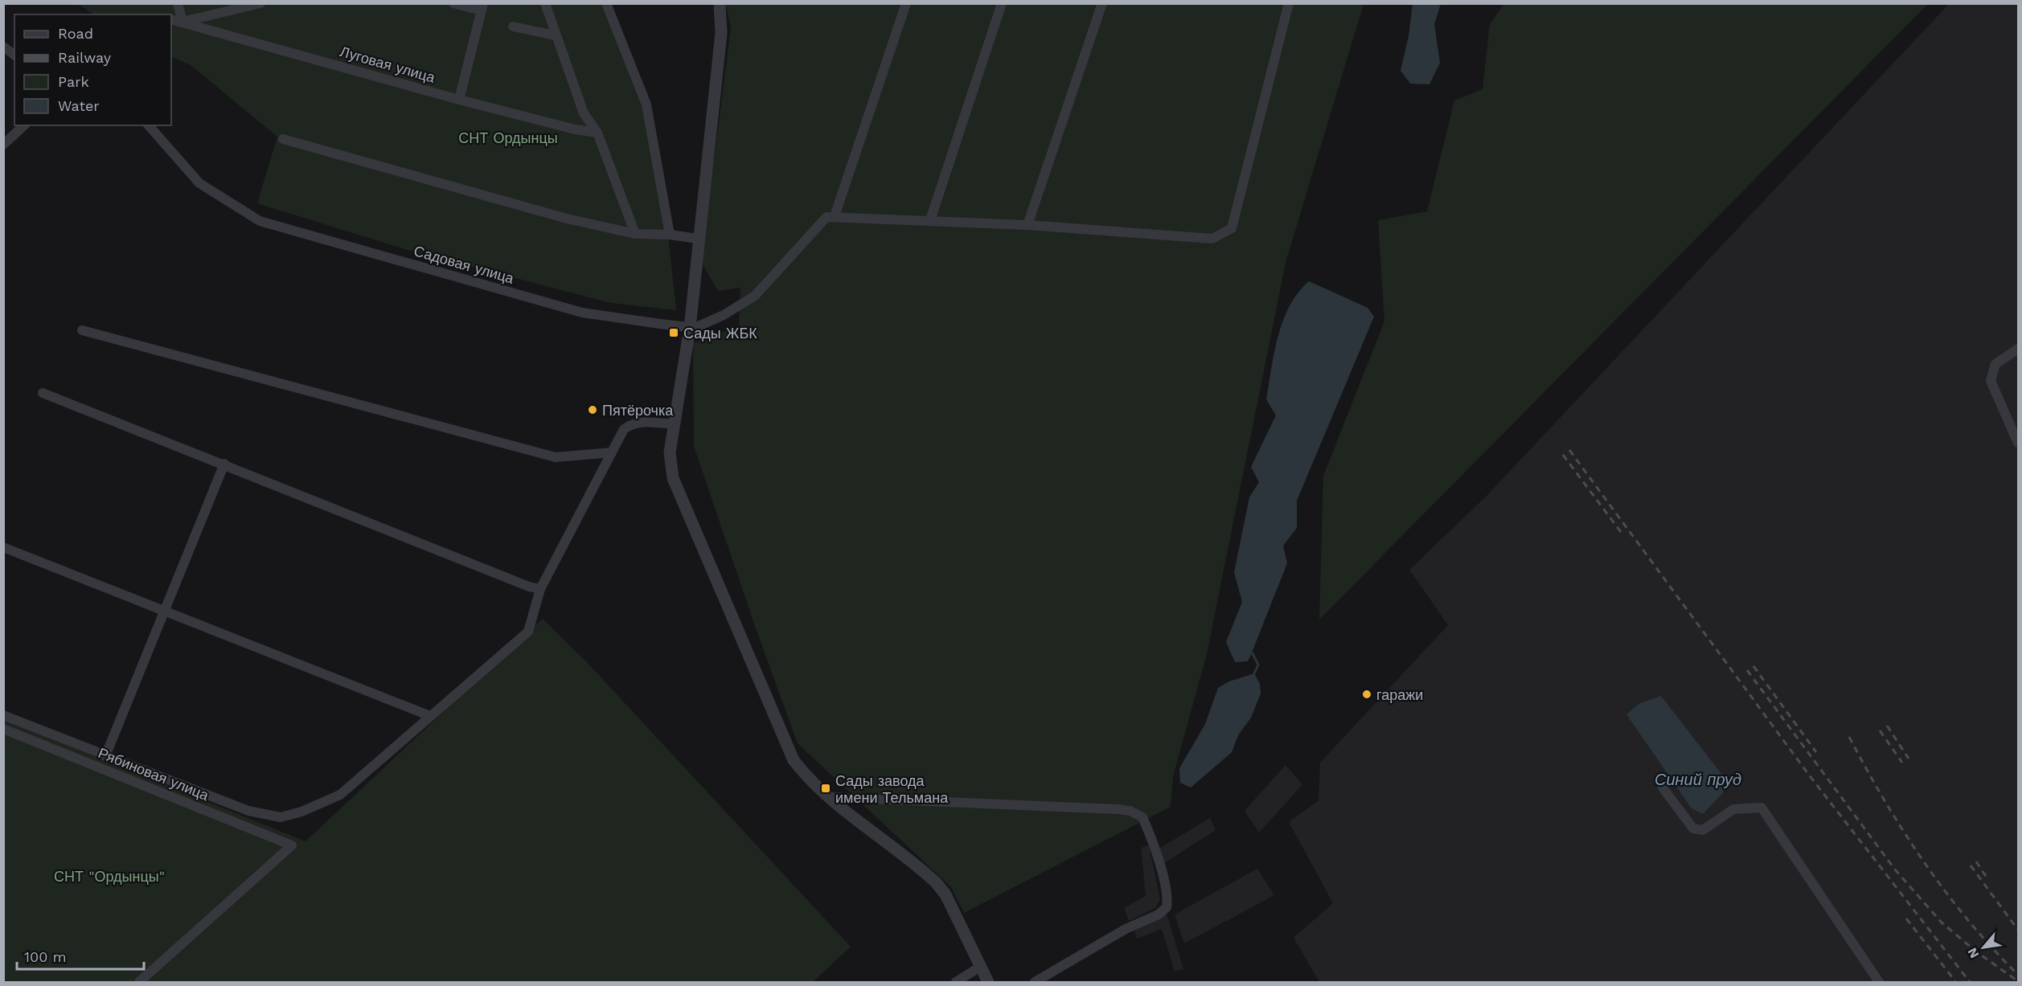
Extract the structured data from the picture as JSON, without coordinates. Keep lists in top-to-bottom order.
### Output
{
  "streets": {
    "street": ["Луговая улица", "Садовая улица", "Рябиновая улица"]
  },
  "water": ["Синий пруд"],
  "parks": ["СНТ Ордынцы", "СНТ \"Ордынцы\""],
  "places": {
    "transit": ["Сады ЖБК", "Сады завода имени Тельмана"],
    "other": ["Пятёрочка", "гаражи"]
  },
  "legend": [
    "Road",
    "Railway",
    "Park",
    "Water"
  ],
  "scale_bar": "100 m",
  "north": "bottom left"
}
